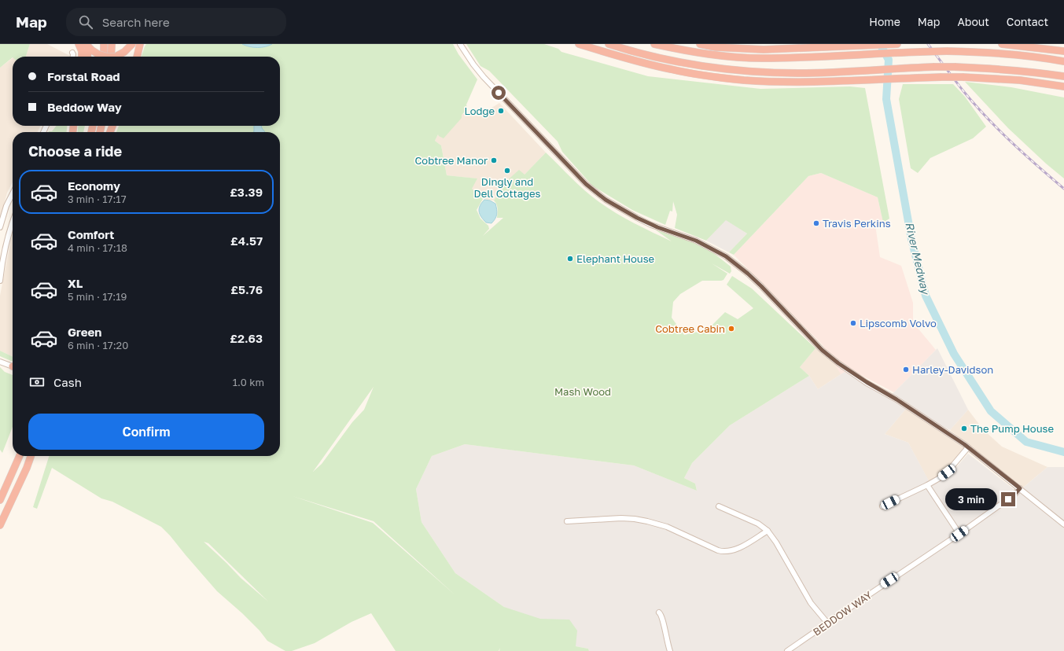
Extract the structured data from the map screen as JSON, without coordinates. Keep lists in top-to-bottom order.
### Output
{
  "streets": {
    "street": ["BEDDOW WAY"]
  },
  "water": ["River Medway"],
  "parks": ["Mash Wood"],
  "places": [
    "Lodge",
    "Cobtree Manor",
    "Dingly and Dell Cottages",
    "Travis Perkins",
    "Elephant House",
    "Lipscomb Volvo",
    "Cobtree Cabin",
    "Harley-Davidson",
    "The Pump House"
  ],
  "page": {
    "header": "Map",
    "search": "Search here",
    "nav": [
      "Home",
      "Map",
      "About",
      "Contact"
    ],
    "banner": ["Forstal Road", "Beddow Way"],
    "heading": "Choose a ride",
    "list": [
      {
        "name": "Economy",
        "note": "3 min · 17:17",
        "value": "£3.39"
      },
      {
        "name": "Comfort",
        "note": "4 min · 17:18",
        "value": "£4.57"
      },
      {
        "name": "XL",
        "note": "5 min · 17:19",
        "value": "£5.76"
      },
      {
        "name": "Green",
        "note": "6 min · 17:20",
        "value": "£2.63"
      }
    ],
    "pay": ["Cash", "1.0 km"],
    "buttons": "Confirm",
    "bubble": "3 min"
  }
}
